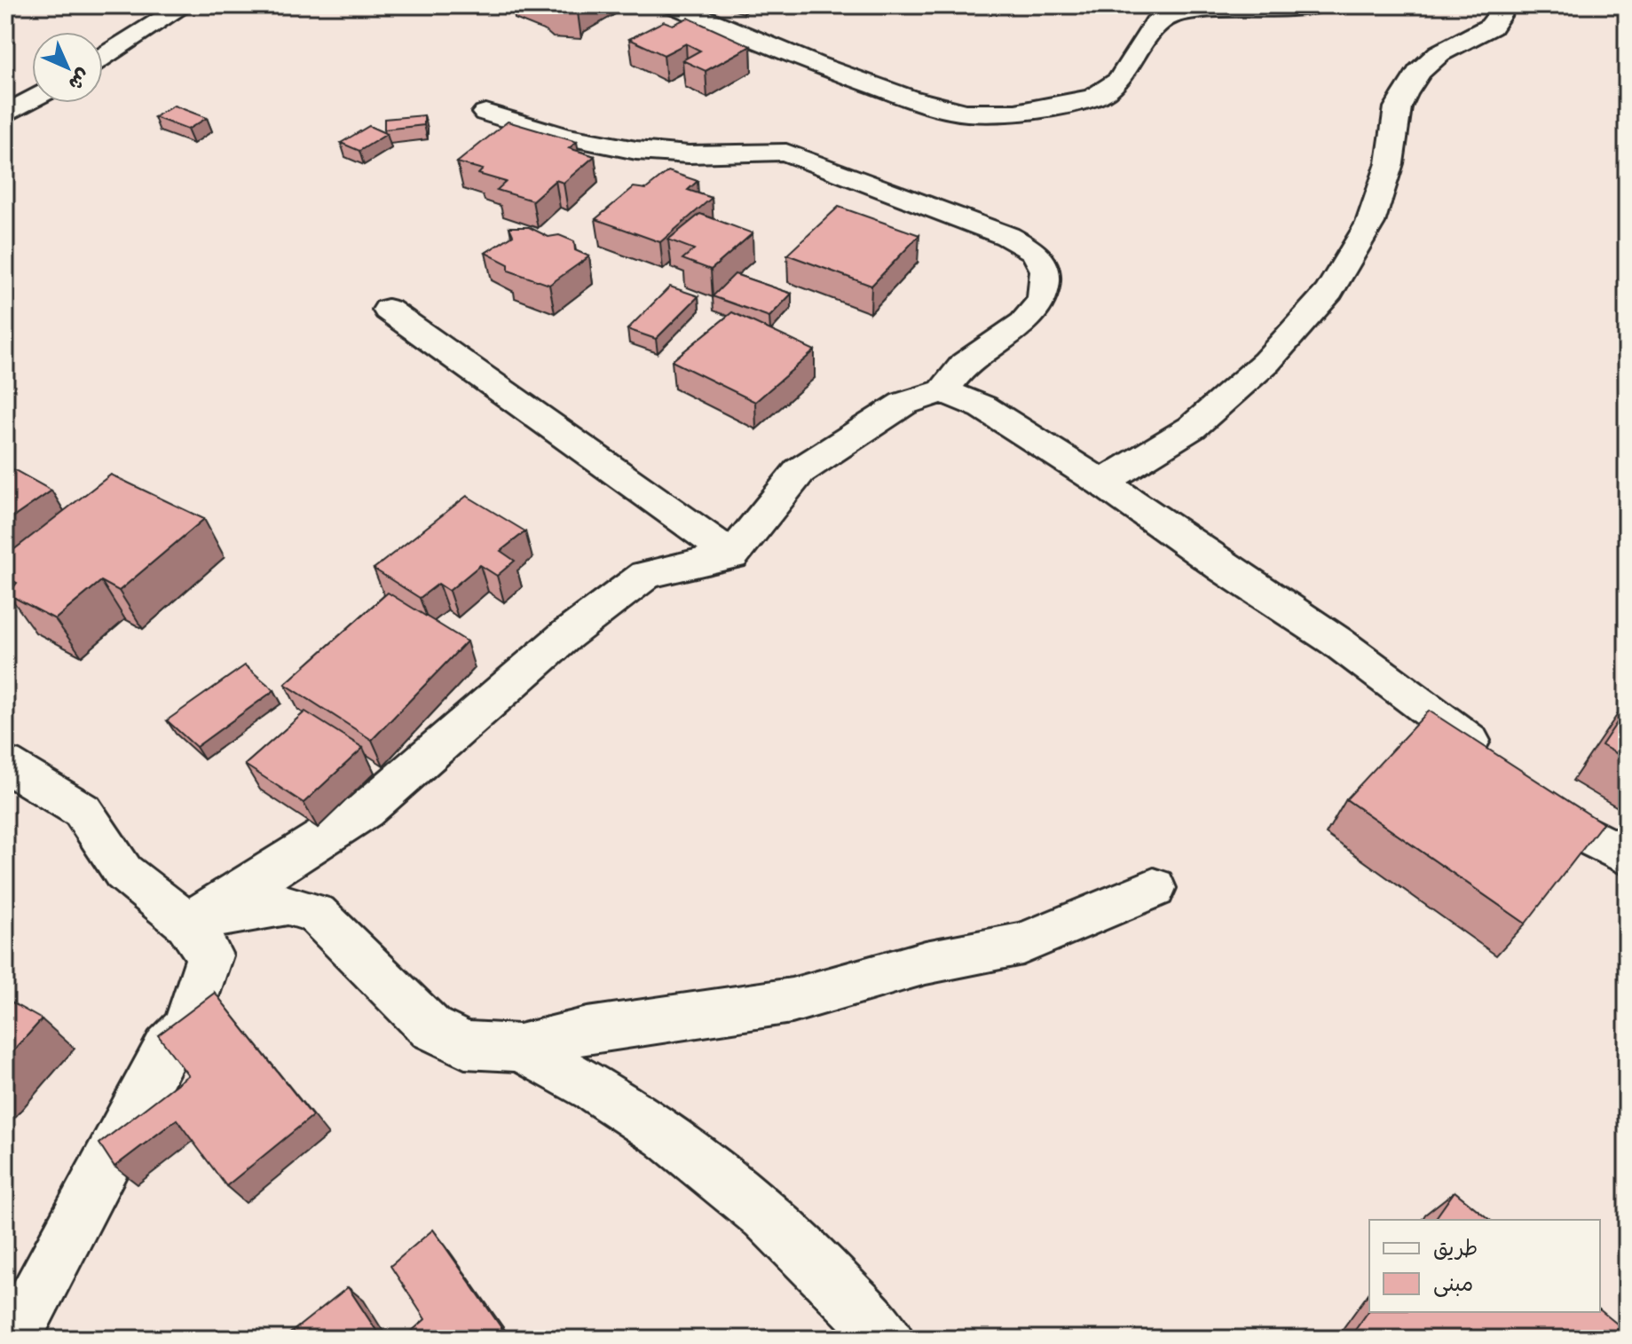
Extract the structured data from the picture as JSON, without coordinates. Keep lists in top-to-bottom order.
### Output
{
  "legend": ["طريق", "مبنى"],
  "north": "bottom right"
}
